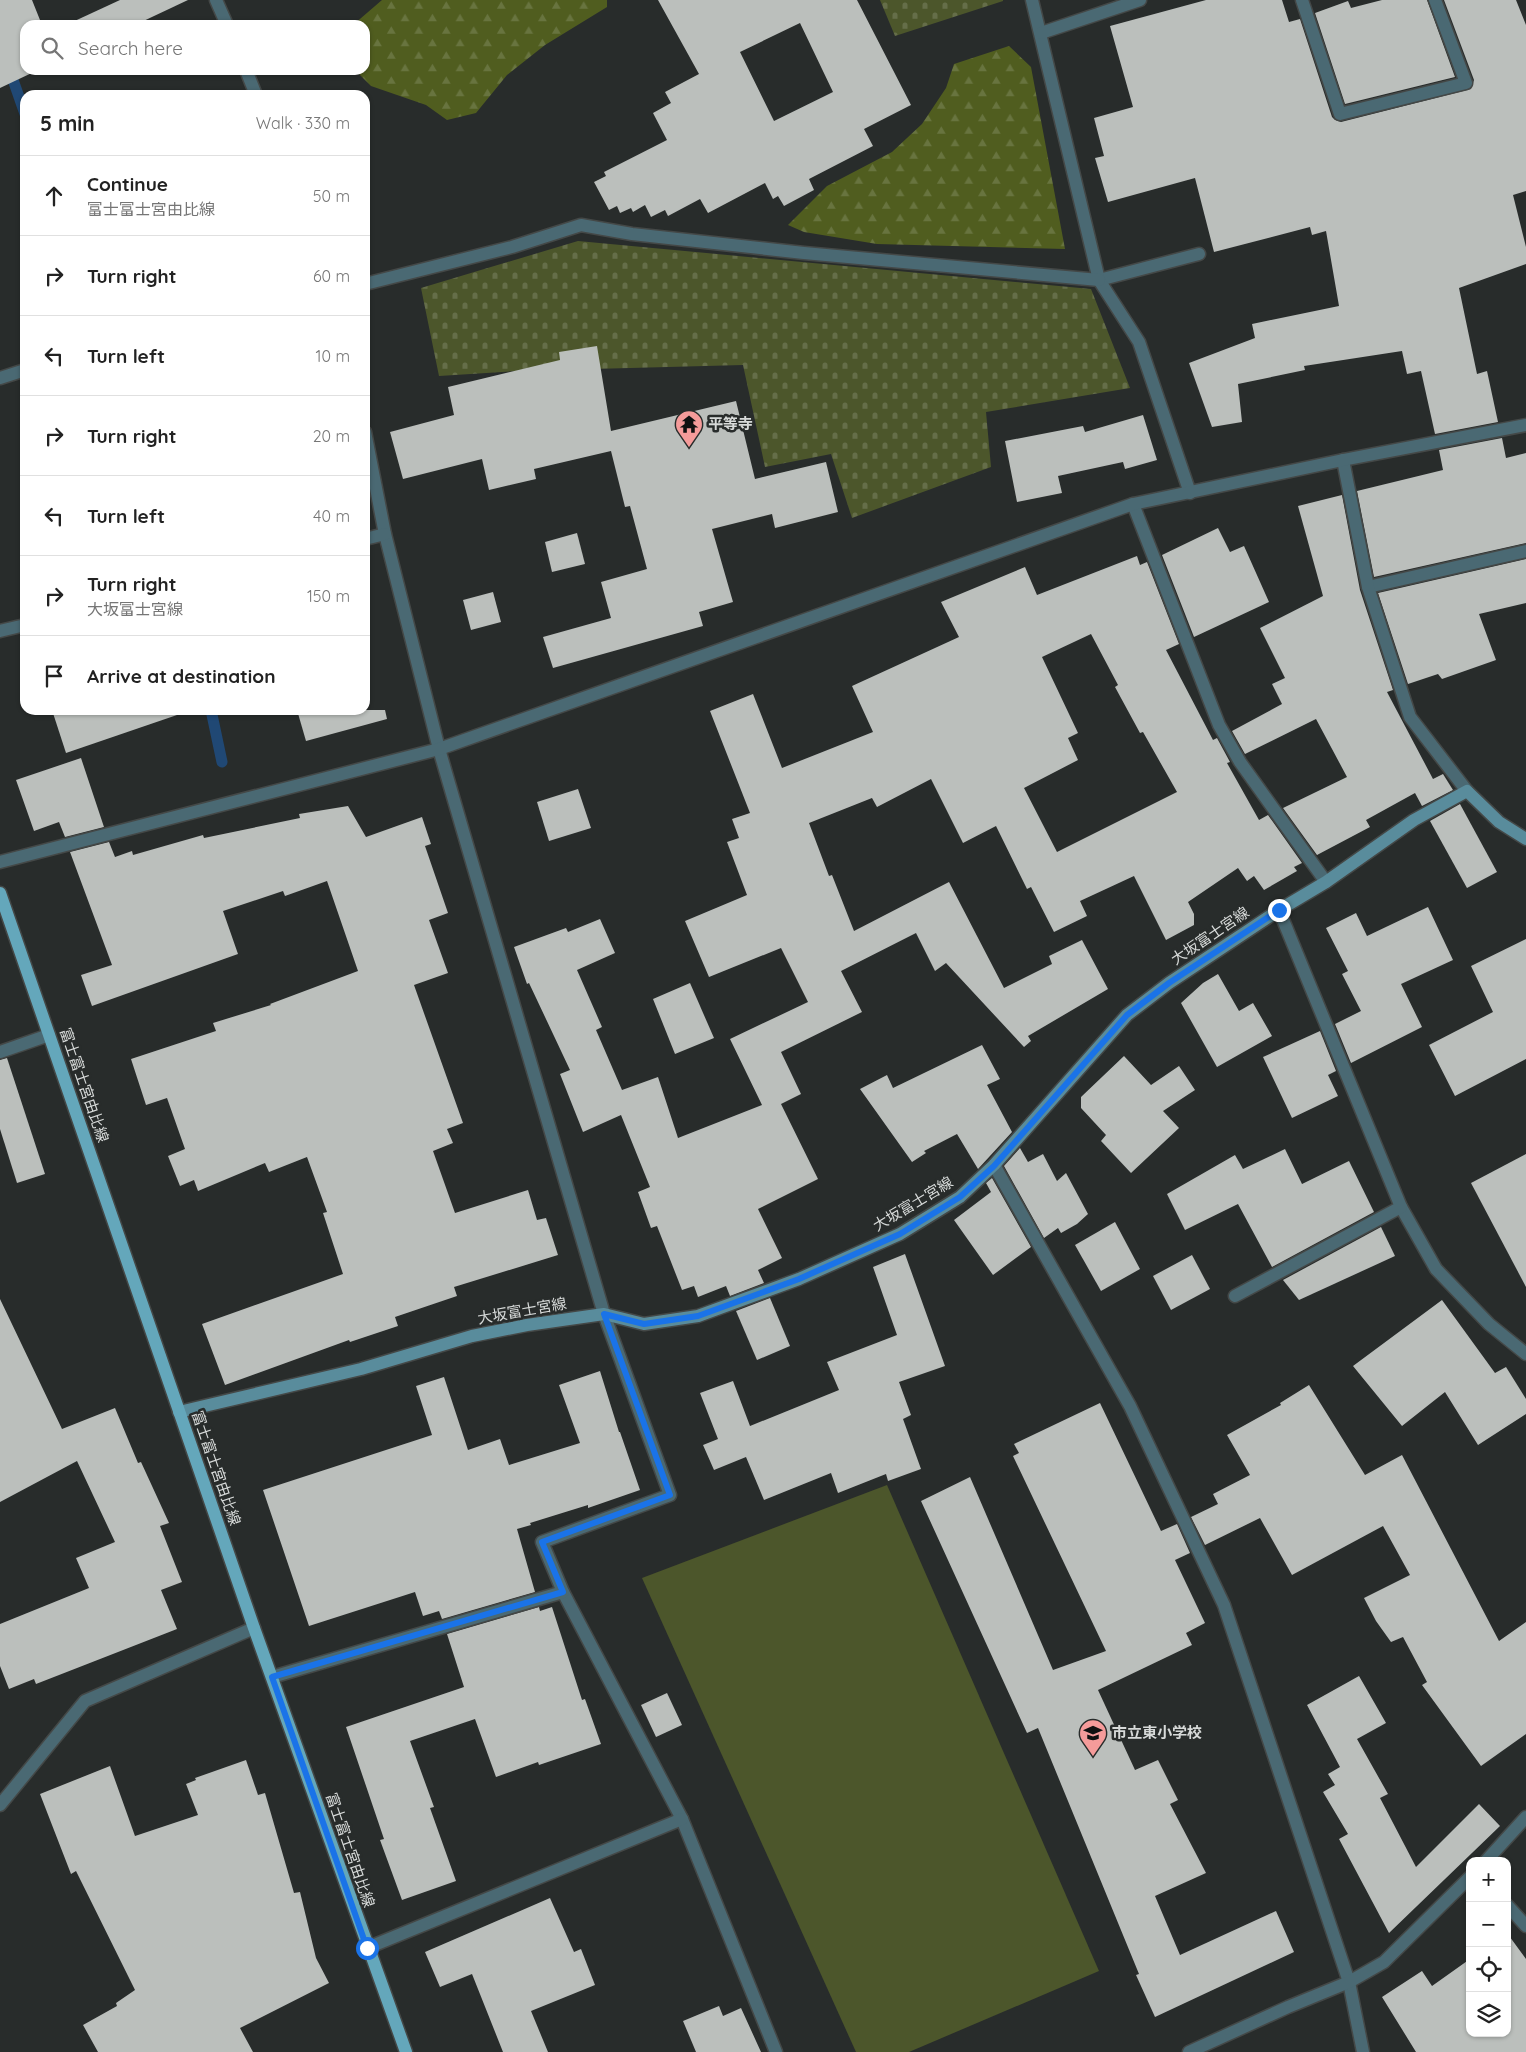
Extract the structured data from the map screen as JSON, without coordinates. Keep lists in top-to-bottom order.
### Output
{
  "streets": {
    "main road": ["大坂富士宮線", "富士富士宮由比線"]
  },
  "crossings": [
    ["大坂富士宮線", "富士富士宮由比線"]
  ],
  "places": {
    "temple": ["平等寺"],
    "school or university": ["市立東小学校"]
  },
  "page": {
    "search": "Search here",
    "heading": ["5 min", "Walk · 330 m"],
    "list": [
      ["Continue", "富士富士宮由比線", "50 m"],
      ["Turn right", "60 m"],
      ["Turn left", "10 m"],
      ["Turn right", "20 m"],
      ["Turn left", "40 m"],
      ["Turn right", "大坂富士宮線", "150 m"],
      "Arrive at destination"
    ],
    "map_buttons": ["+", "−"]
  }
}
